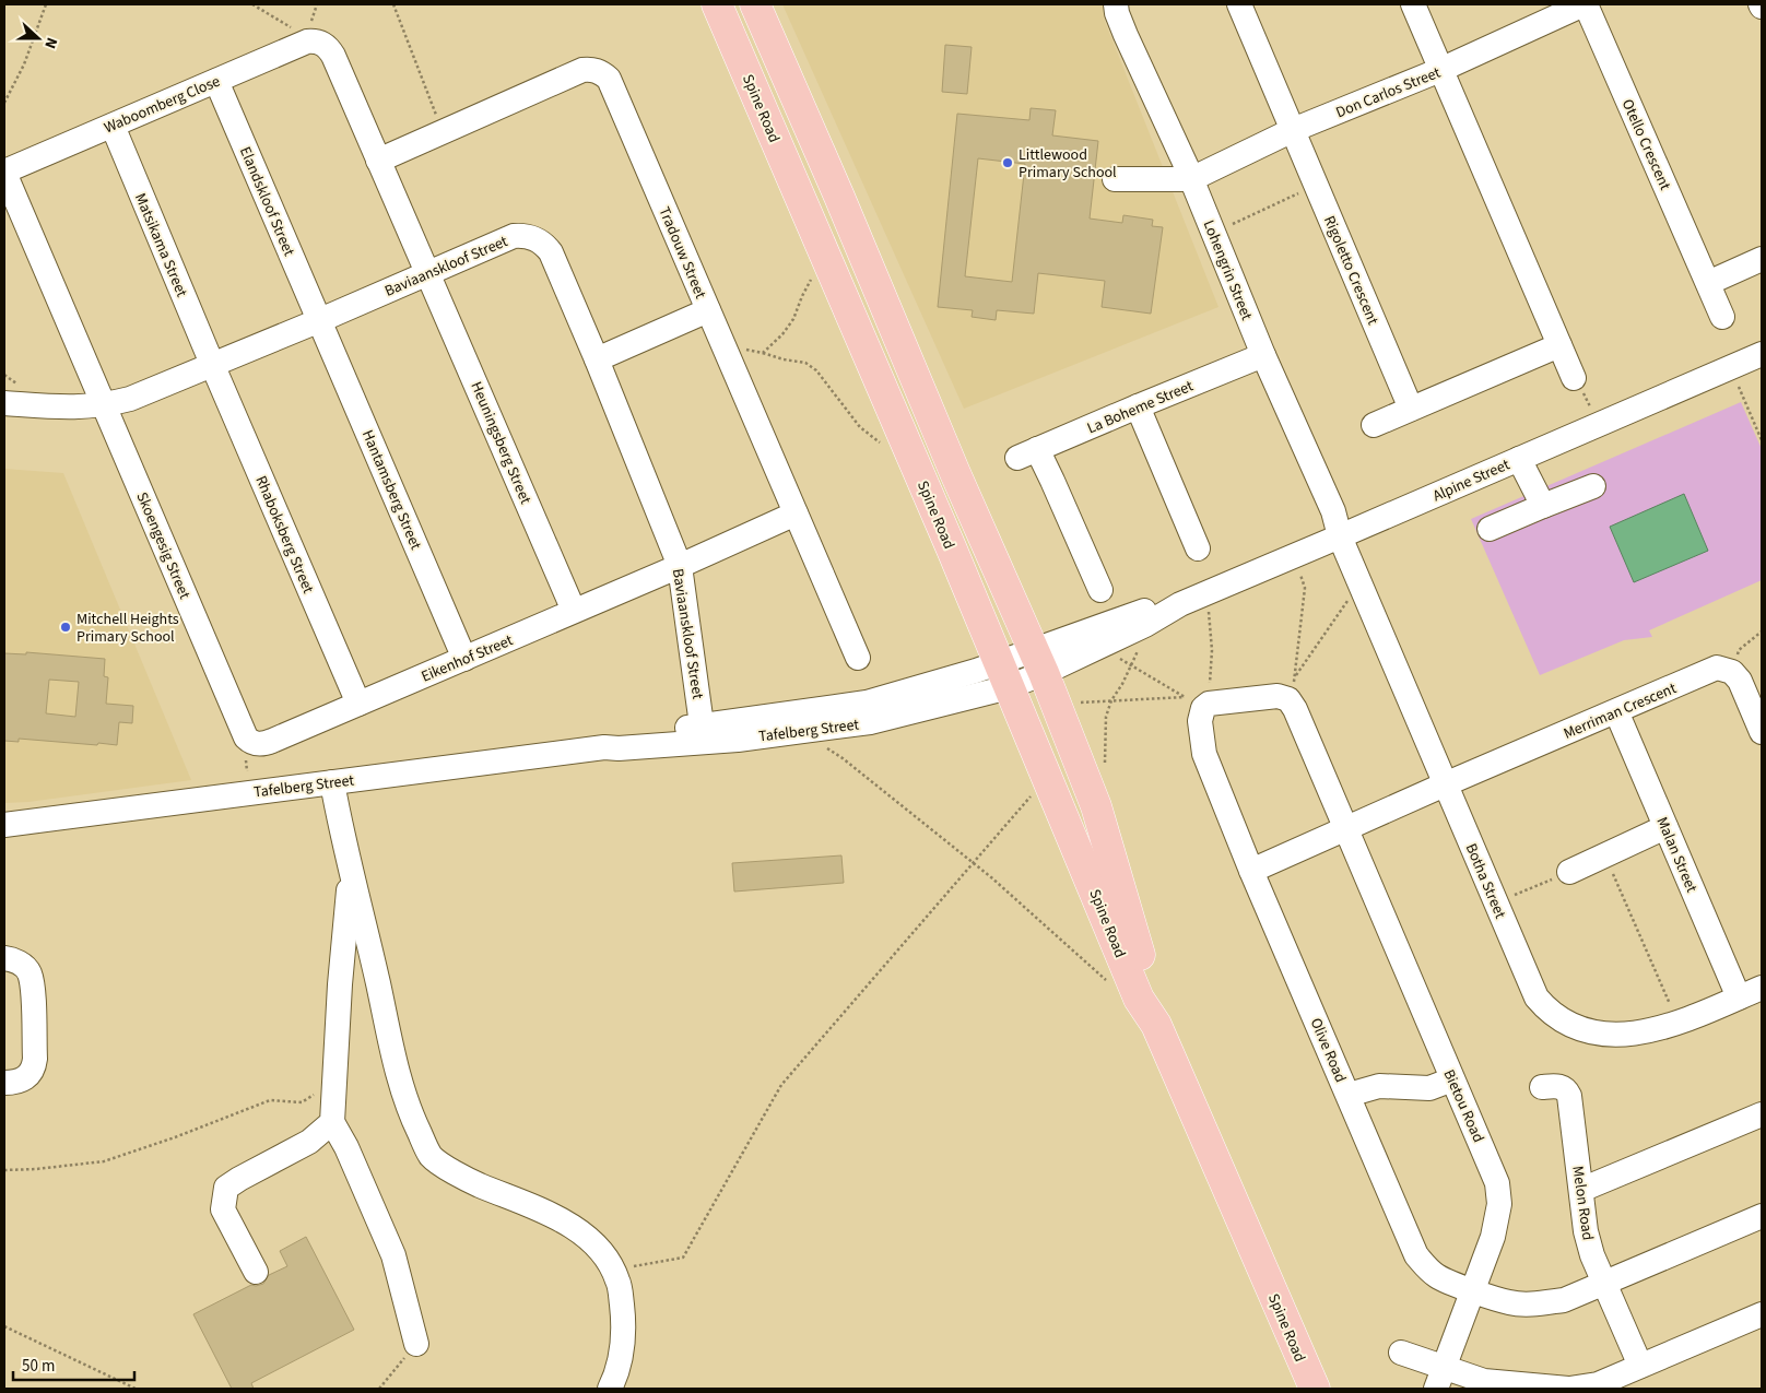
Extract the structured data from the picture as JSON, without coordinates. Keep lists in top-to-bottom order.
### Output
{
  "streets": {
    "main road": ["Spine Road"],
    "street": [
      "Don Carlos Street",
      "Waboomberg Close",
      "Otello Crescent",
      "Elandskloof Street",
      "Matsikama Street",
      "Tradouw Street",
      "Baviaanskloof Street",
      "Lohengrin Street",
      "Rigoletto Crescent",
      "La Boheme Street",
      "Heuningsberg Street",
      "Alpine Street",
      "Hantamsberg Street",
      "Rhaboksberg Street",
      "Skoengesig Street",
      "Eikenhof Street",
      "Merriman Crescent",
      "Tafelberg Street",
      "Malan Street",
      "Botha Street",
      "Olive Road",
      "Bietou Road",
      "Melon Road"
    ]
  },
  "crossings": [
    ["Don Carlos Street", "Otello Crescent"],
    ["Don Carlos Street", "Lohengrin Street"],
    ["Don Carlos Street", "Rigoletto Crescent"],
    ["Waboomberg Close", "Elandskloof Street"],
    ["Waboomberg Close", "Matsikama Street"],
    ["Waboomberg Close", "Heuningsberg Street"],
    ["Waboomberg Close", "Skoengesig Street"],
    ["Spine Road", "Alpine Street"],
    ["Spine Road", "Tafelberg Street"],
    ["Elandskloof Street", "Baviaanskloof Street"],
    ["Elandskloof Street", "Hantamsberg Street"],
    ["Matsikama Street", "Baviaanskloof Street"],
    ["Matsikama Street", "Rhaboksberg Street"],
    ["Tradouw Street", "Heuningsberg Street"],
    ["Tradouw Street", "Eikenhof Street"],
    ["Baviaanskloof Street", "Heuningsberg Street"],
    ["Baviaanskloof Street", "Hantamsberg Street"],
    ["Baviaanskloof Street", "Rhaboksberg Street"],
    ["Baviaanskloof Street", "Skoengesig Street"],
    ["Baviaanskloof Street", "Eikenhof Street"],
    ["Baviaanskloof Street", "Tafelberg Street"],
    ["Lohengrin Street", "La Boheme Street"],
    ["Lohengrin Street", "Alpine Street"],
    ["Lohengrin Street", "Botha Street"],
    ["Heuningsberg Street", "Eikenhof Street"],
    ["Alpine Street", "Tafelberg Street"],
    ["Alpine Street", "Botha Street"],
    ["Hantamsberg Street", "Eikenhof Street"],
    ["Rhaboksberg Street", "Eikenhof Street"],
    ["Skoengesig Street", "Eikenhof Street"],
    ["Merriman Crescent", "Malan Street"],
    ["Merriman Crescent", "Botha Street"],
    ["Merriman Crescent", "Olive Road"],
    ["Merriman Crescent", "Bietou Road"],
    ["Malan Street", "Botha Street"],
    ["Olive Road", "Bietou Road"],
    ["Olive Road", "Melon Road"]
  ],
  "places": ["Littlewood Primary School", "Mitchell Heights Primary School"],
  "scale_bar": "50 m",
  "north": "right"
}
